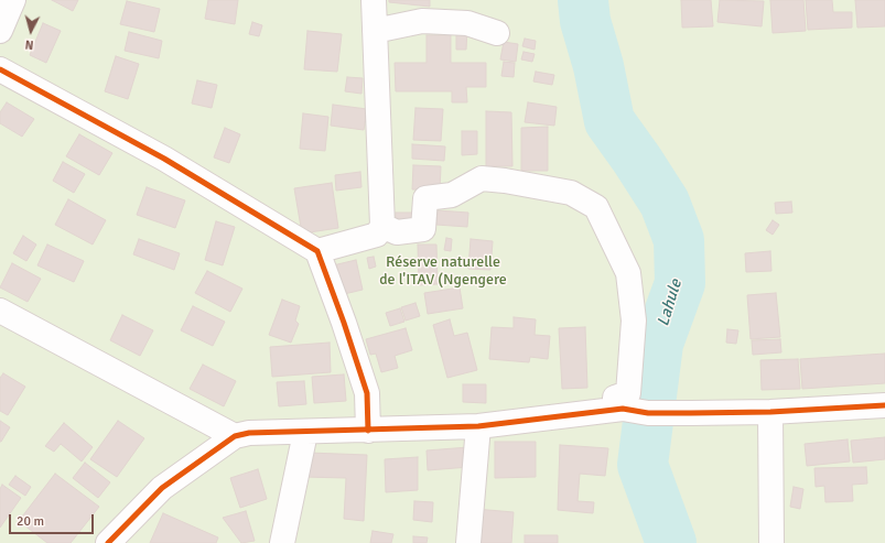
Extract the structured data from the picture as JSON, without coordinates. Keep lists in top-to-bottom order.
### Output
{
  "water": ["Lahule"],
  "parks": ["Réserve naturelle de l'ITAV (Ngengere"],
  "scale_bar": "20 m",
  "north": "bottom"
}
